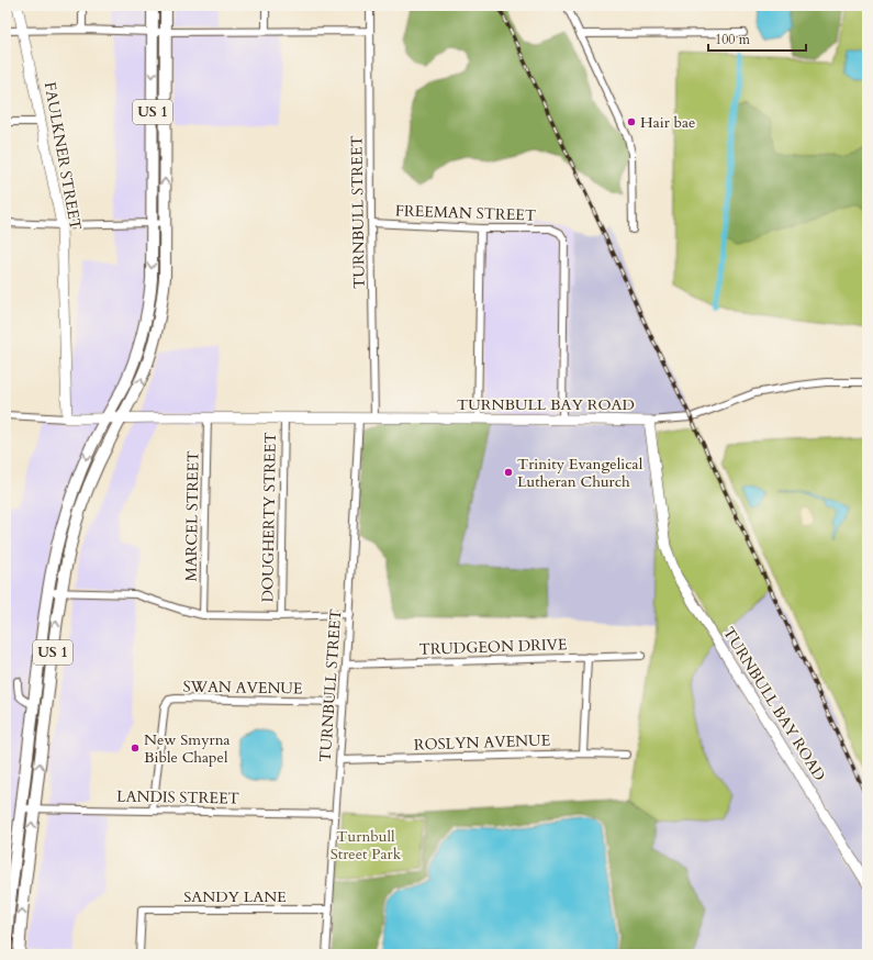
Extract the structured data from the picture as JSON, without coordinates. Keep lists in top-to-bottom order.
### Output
{
  "streets": {
    "main road": ["US 1"],
    "street": [
      "FAULKNER STREET",
      "TURNBULL STREET",
      "FREEMAN STREET",
      "TURNBULL BAY ROAD",
      "MARCEL STREET",
      "DOUGHERTY STREET",
      "TRUDGEON DRIVE",
      "SWAN AVENUE",
      "ROSLYN AVENUE",
      "LANDIS STREET",
      "SANDY LANE"
    ]
  },
  "crossings": [
    ["US 1", "TURNBULL BAY ROAD"],
    ["US 1", "LANDIS STREET"],
    ["FAULKNER STREET", "TURNBULL BAY ROAD"],
    ["TURNBULL STREET", "FREEMAN STREET"],
    ["TURNBULL STREET", "TURNBULL BAY ROAD"],
    ["TURNBULL STREET", "TRUDGEON DRIVE"],
    ["TURNBULL STREET", "SWAN AVENUE"],
    ["TURNBULL STREET", "ROSLYN AVENUE"],
    ["TURNBULL STREET", "LANDIS STREET"],
    ["TURNBULL STREET", "SANDY LANE"],
    ["FREEMAN STREET", "TURNBULL BAY ROAD"],
    ["TURNBULL BAY ROAD", "MARCEL STREET"],
    ["TURNBULL BAY ROAD", "DOUGHERTY STREET"],
    ["SWAN AVENUE", "LANDIS STREET"]
  ],
  "parks": ["Turnbull Street Park"],
  "places": ["Hair bae", "Trinity Evangelical Lutheran Church", "New Smyrna Bible Chapel"],
  "scale_bar": "100 m"
}
